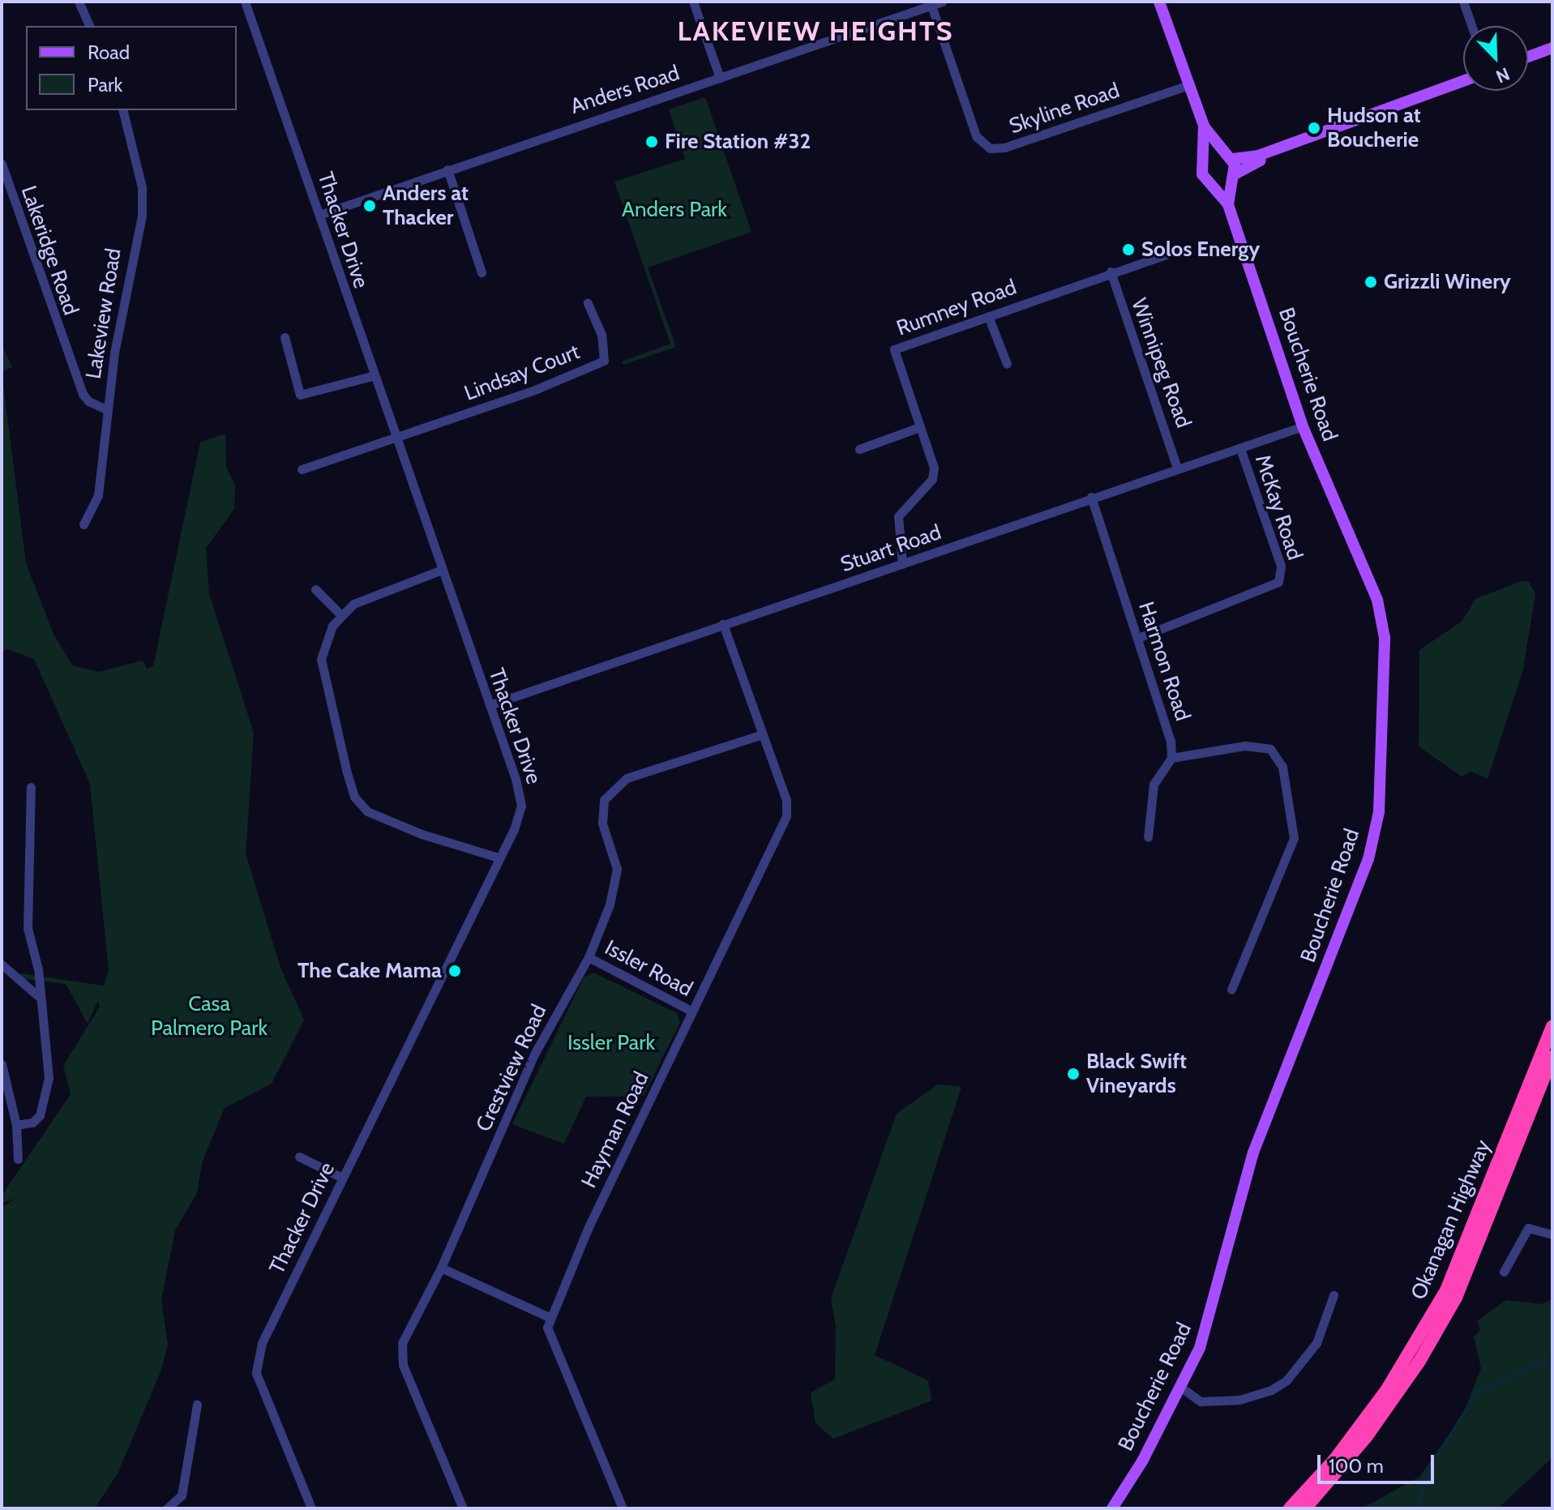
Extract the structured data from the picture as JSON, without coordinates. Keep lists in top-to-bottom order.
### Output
{
  "streets": {
    "highway": ["Okanagan Highway"],
    "main road": ["Boucherie Road"],
    "street": [
      "Anders Road",
      "Skyline Road",
      "Thacker Drive",
      "Lakeridge Road",
      "Rumney Road",
      "Lakeview Road",
      "Winnipeg Road",
      "Lindsay Court",
      "McKay Road",
      "Stuart Road",
      "Harmon Road",
      "Issler Road",
      "Crestview Road",
      "Hayman Road"
    ]
  },
  "crossings": [
    ["Anders Road", "Skyline Road"],
    ["Anders Road", "Thacker Drive"],
    ["Skyline Road", "Boucherie Road"],
    ["Thacker Drive", "Lindsay Court"],
    ["Thacker Drive", "Stuart Road"],
    ["Lakeridge Road", "Lakeview Road"],
    ["Rumney Road", "Winnipeg Road"],
    ["Rumney Road", "Stuart Road"],
    ["Winnipeg Road", "Stuart Road"],
    ["Boucherie Road", "Stuart Road"],
    ["McKay Road", "Stuart Road"],
    ["McKay Road", "Harmon Road"],
    ["Stuart Road", "Harmon Road"],
    ["Stuart Road", "Hayman Road"],
    ["Issler Road", "Crestview Road"],
    ["Issler Road", "Hayman Road"],
    ["Crestview Road", "Hayman Road"]
  ],
  "districts": ["LAKEVIEW HEIGHTS"],
  "parks": ["Anders Park", "Casa Palmero Park", "Issler Park"],
  "places": [
    "Hudson at Boucherie",
    "Fire Station #32",
    "Anders at Thacker",
    "Solos Energy",
    "Grizzli Winery",
    "The Cake Mama",
    "Black Swift Vineyards"
  ],
  "legend": ["Road", "Park"],
  "scale_bar": "100 m",
  "north": "bottom right"
}
